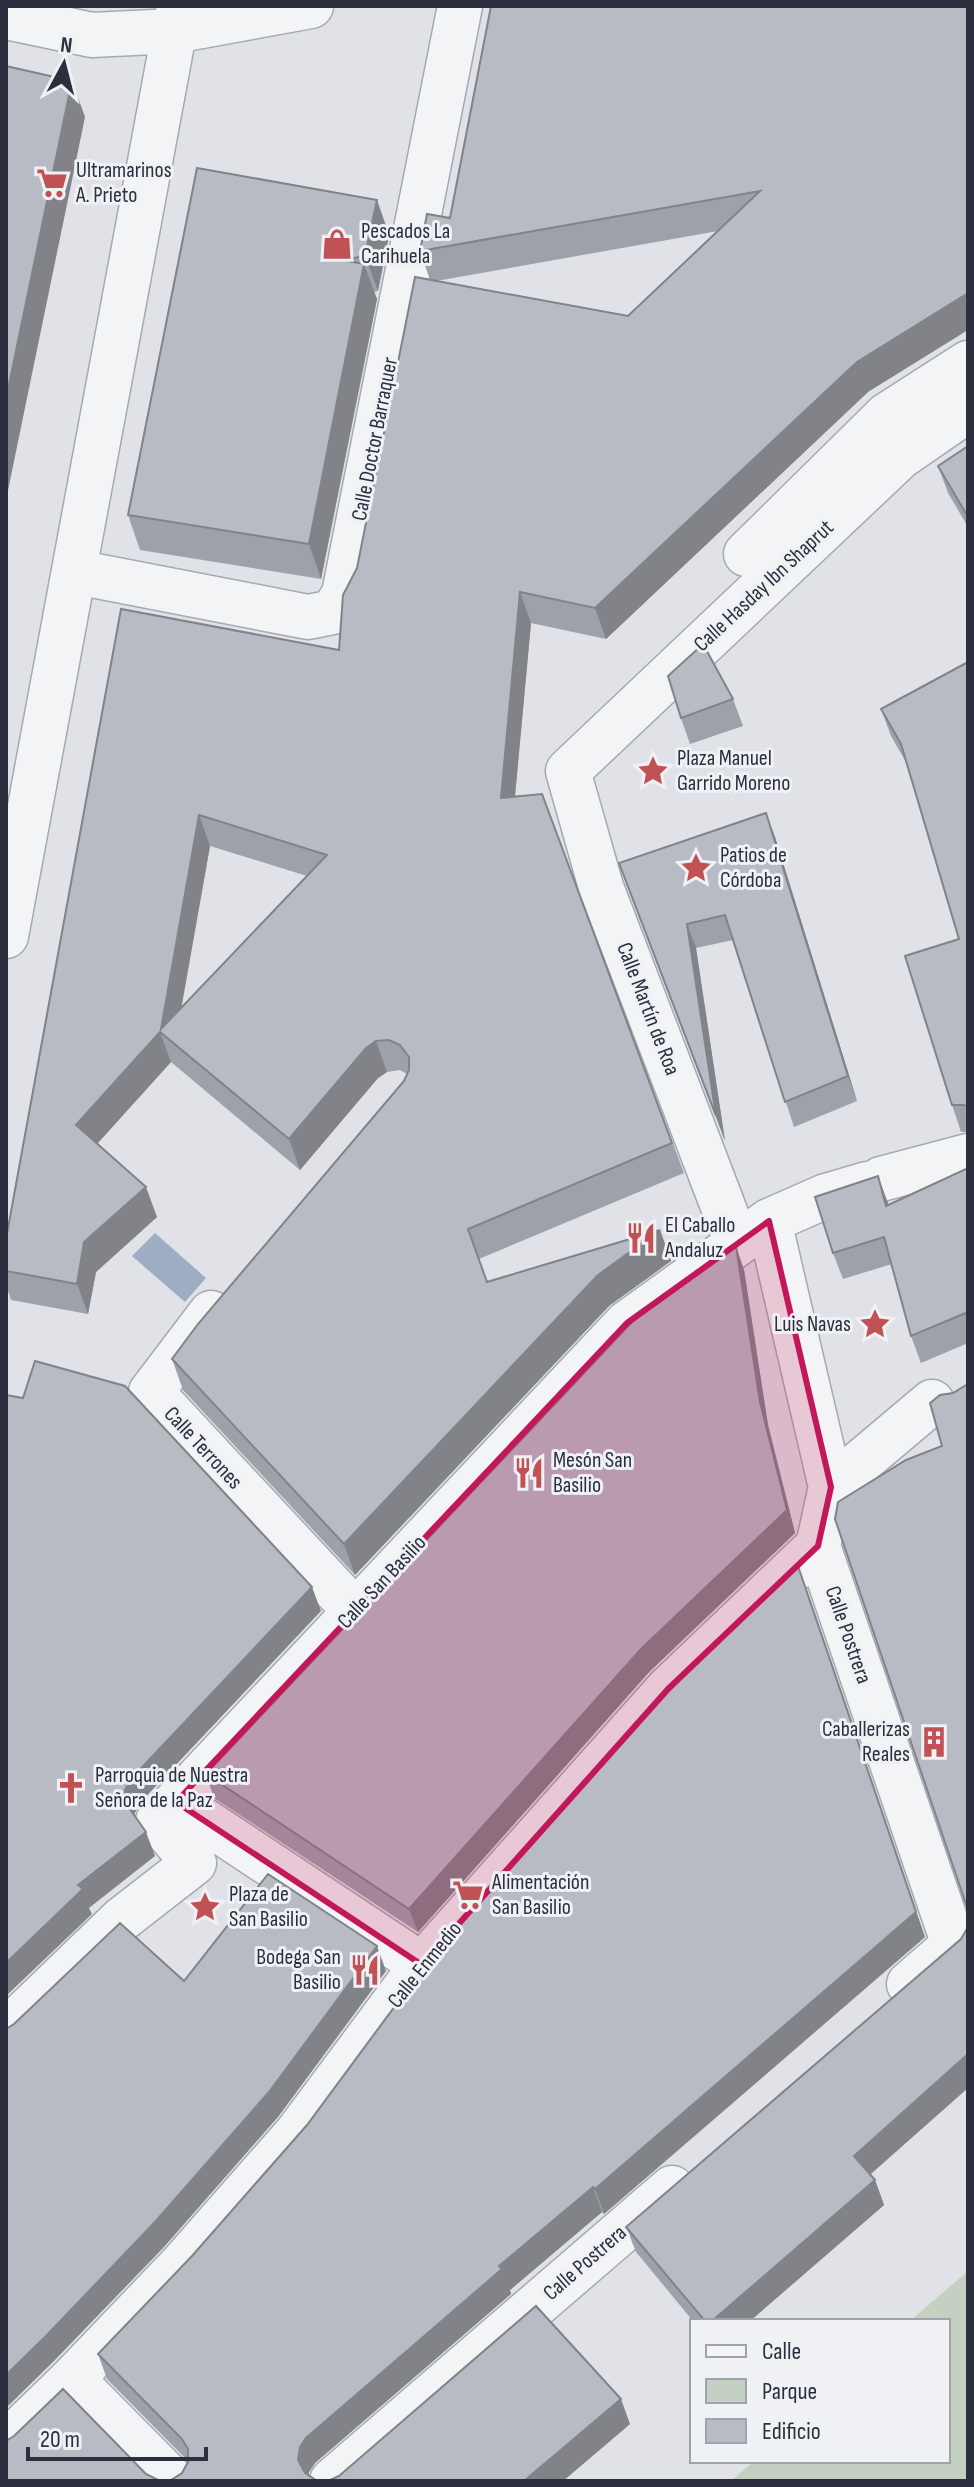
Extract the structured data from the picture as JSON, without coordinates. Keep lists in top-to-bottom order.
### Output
{
  "streets": {
    "street": [
      "Calle Doctor Barraquer",
      "Calle Hasday Ibn Shaprut",
      "Calle Martín de Roa",
      "Calle Terrones",
      "Calle San Basilio",
      "Calle Postrera",
      "Calle Enmedio"
    ]
  },
  "crossings": [
    ["Calle Hasday Ibn Shaprut", "Calle Martín de Roa"],
    ["Calle Martín de Roa", "Calle San Basilio"],
    ["Calle Terrones", "Calle San Basilio"],
    ["Calle Postrera", "Calle Enmedio"]
  ],
  "places": {
    "supermarket": ["Ultramarinos A. Prieto", "Alimentación San Basilio"],
    "shop": ["Pescados La Carihuela"],
    "place": [
      "Plaza Manuel Garrido Moreno",
      "Patios de Córdoba",
      "Luis Navas",
      "Plaza de San Basilio"
    ],
    "restaurant": ["El Caballo Andaluz", "Mesón San Basilio", "Bodega San Basilio"],
    "building": ["Caballerizas Reales"],
    "church": ["Parroquia de Nuestra Señora de la Paz"]
  },
  "legend": ["Calle", "Parque", "Edificio"],
  "scale_bar": "20 m",
  "north": "top"
}
